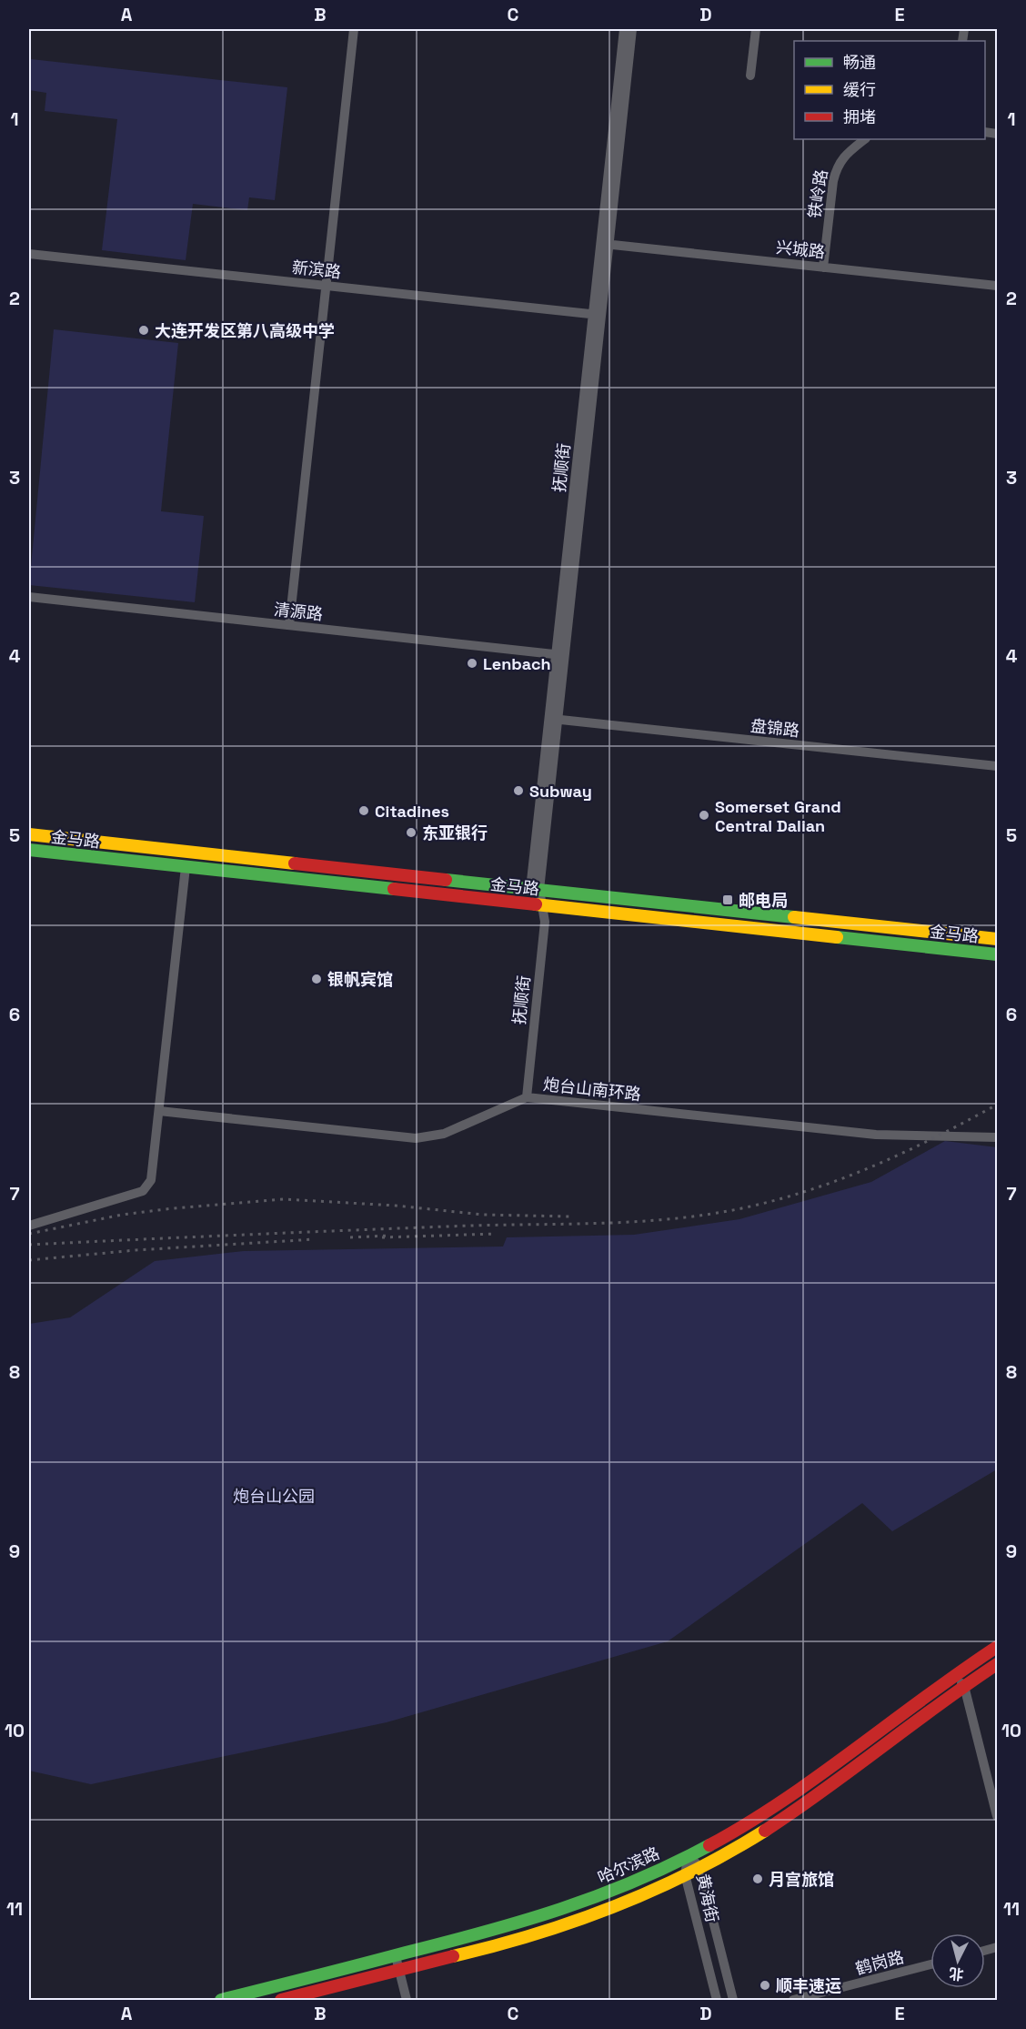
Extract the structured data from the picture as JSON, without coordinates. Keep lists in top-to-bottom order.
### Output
{
  "streets": {
    "main road": ["金马路", "哈尔滨路"],
    "street": [
      "铁岭路",
      "兴城路",
      "新滨路",
      "抚顺街",
      "清源路",
      "盘锦路",
      "炮台山南环路",
      "黄海街",
      "鹤岗路"
    ]
  },
  "crossings": [
    ["铁岭路", "兴城路"],
    ["兴城路", "抚顺街"],
    ["新滨路", "抚顺街"],
    ["抚顺街", "清源路"],
    ["抚顺街", "盘锦路"],
    ["抚顺街", "金马路"],
    ["抚顺街", "炮台山南环路"],
    ["哈尔滨路", "黄海街"]
  ],
  "parks": ["炮台山公园"],
  "places": {
    "other": [
      "大连开发区第八高级中学",
      "Lenbach",
      "Subway",
      "Citadines",
      "Somerset Grand Central Dalian",
      "东亚银行",
      "银帆宾馆",
      "月宫旅馆",
      "顺丰速运"
    ],
    "transit": ["邮电局"]
  },
  "legend": ["畅通", "缓行", "拥堵"],
  "north": "bottom",
  "grid": {
    "columns": [
      "A",
      "B",
      "C",
      "D",
      "E"
    ],
    "rows": [
      "1",
      "2",
      "3",
      "4",
      "5",
      "6",
      "7",
      "8",
      "9",
      "10",
      "11"
    ]
  }
}
